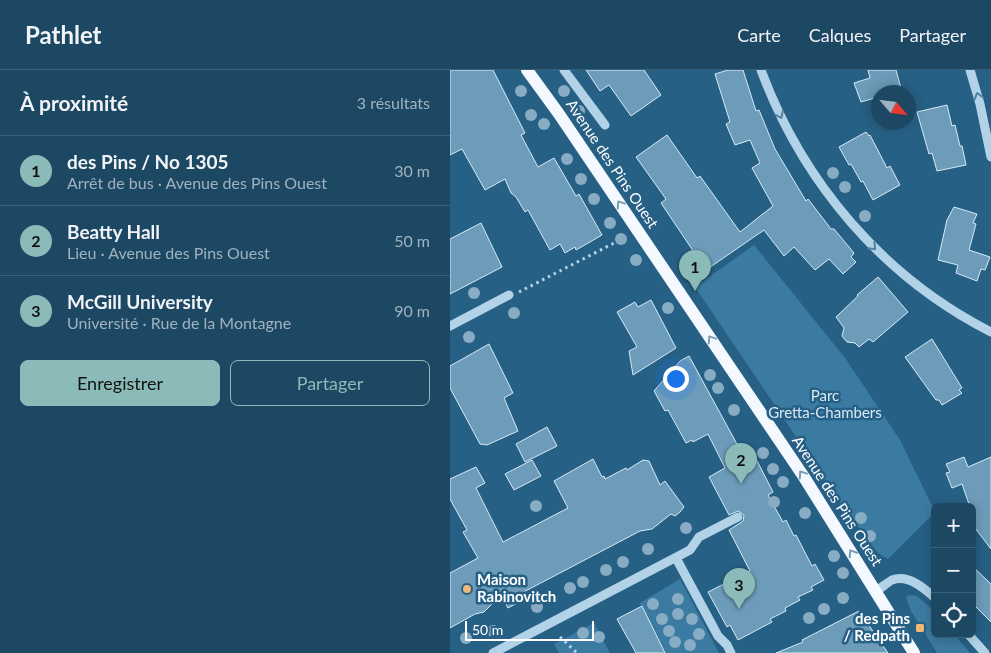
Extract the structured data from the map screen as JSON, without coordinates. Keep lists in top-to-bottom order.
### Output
{
  "streets": {
    "main road": ["Avenue des Pins Ouest"]
  },
  "one_way": ["Avenue des Pins Ouest"],
  "parks": ["Parc Gretta-Chambers"],
  "places": {
    "other": ["Maison Rabinovitch"],
    "transit": ["des Pins / Redpath"]
  },
  "scale_bar": "50 m",
  "north": "bottom right",
  "page": {
    "header": "Pathlet",
    "nav": ["Carte", "Calques", "Partager"],
    "heading": ["À proximité", "3 résultats"],
    "list": [
      {
        "mark": "1",
        "name": "des Pins / No 1305",
        "note": "Arrêt de bus · Avenue des Pins Ouest",
        "value": "30 m"
      },
      {
        "mark": "2",
        "name": "Beatty Hall",
        "note": "Lieu · Avenue des Pins Ouest",
        "value": "50 m"
      },
      {
        "mark": "3",
        "name": "McGill University",
        "note": "Université · Rue de la Montagne",
        "value": "90 m"
      }
    ],
    "pins": ["1", "2", "3"],
    "buttons": ["Enregistrer", "Partager"],
    "map_buttons": ["+", "−"],
    "scale": "50 m"
  }
}
